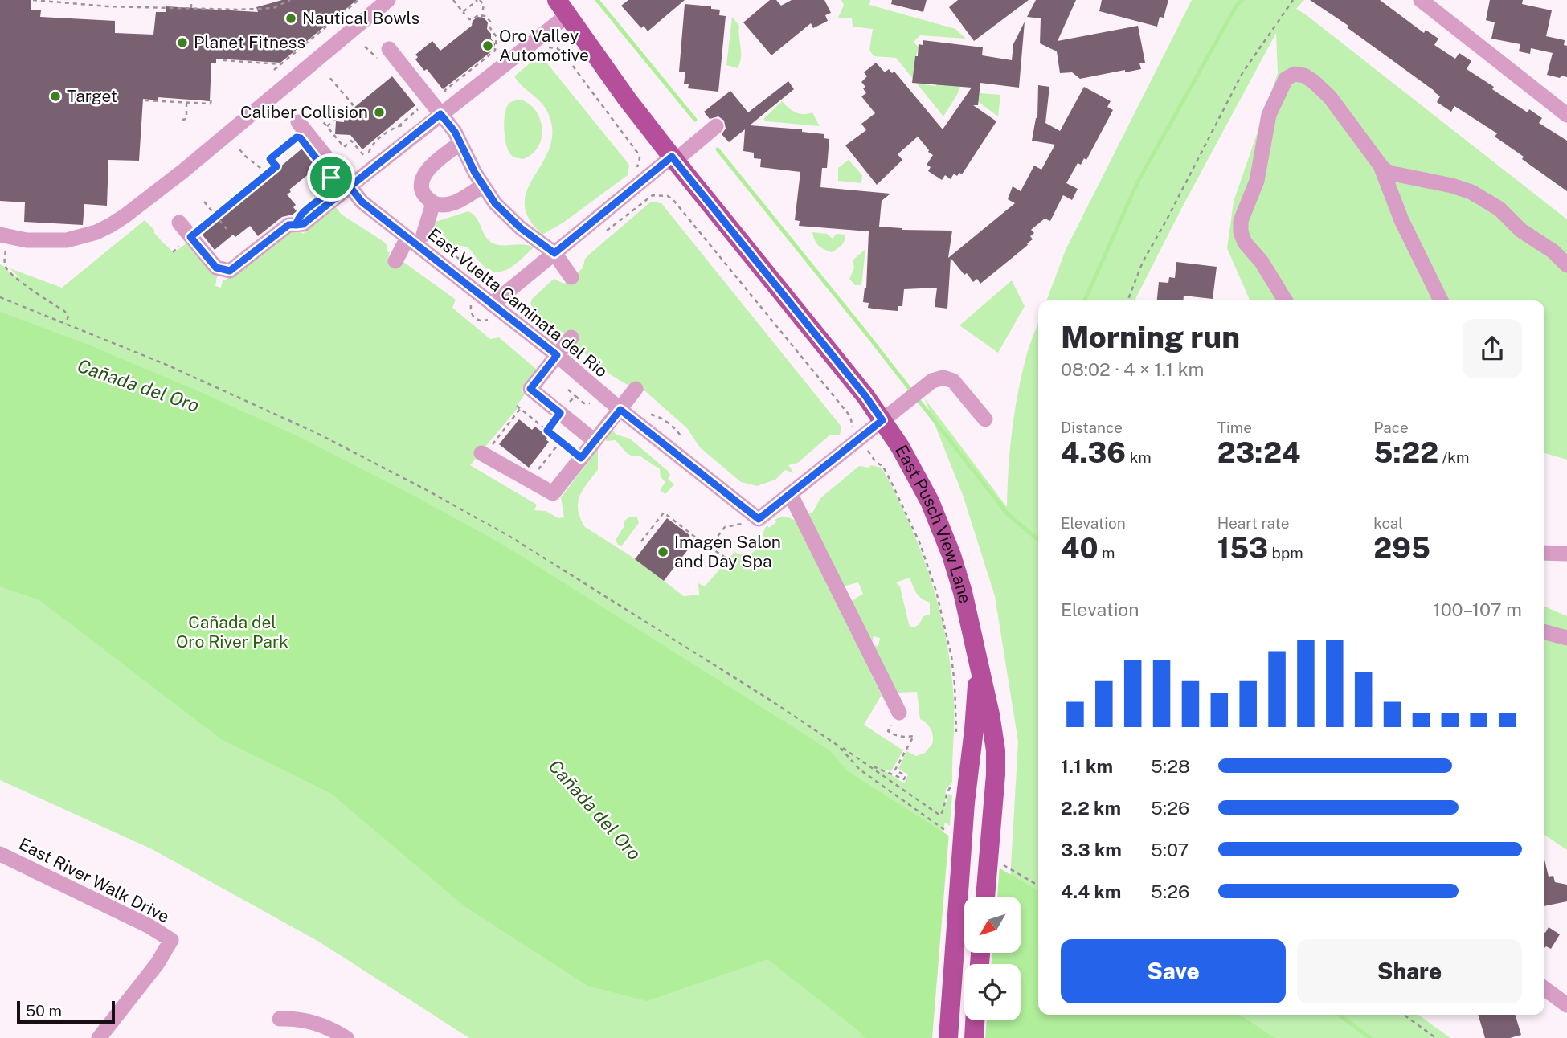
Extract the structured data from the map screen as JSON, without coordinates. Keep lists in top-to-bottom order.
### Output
{
  "streets": {
    "main road": ["East Pusch View Lane"],
    "street": ["East Vuelta Caminata del Rio", "East River Walk Drive"]
  },
  "crossings": [
    ["East Vuelta Caminata del Rio", "East Pusch View Lane"]
  ],
  "water": ["Cañada del Oro"],
  "parks": ["Cañada del Oro River Park"],
  "places": [
    "Nautical Bowls",
    "Planet Fitness",
    "Oro Valley Automotive",
    "Target",
    "Caliber Collision",
    "Imagen Salon and Day Spa"
  ],
  "scale_bar": "50 m",
  "north": "bottom left",
  "page": {
    "heading": ["Morning run", "08:02 · 4 × 1.1 km"],
    "stats": [
      ["Distance", "4.36 km"],
      ["Time", "23:24"],
      ["Pace", "5:22 /km"],
      ["Elevation", "40 m"],
      ["Heart rate", "153 bpm"],
      ["kcal", "295"]
    ],
    "chart": ["Elevation", "100–107 m"],
    "list": [
      {
        "name": "1.1 km",
        "note": "5:28"
      },
      {
        "name": "2.2 km",
        "note": "5:26"
      },
      {
        "name": "3.3 km",
        "note": "5:07"
      },
      {
        "name": "4.4 km",
        "note": "5:26"
      }
    ],
    "buttons": ["Save", "Share"],
    "scale": "50 m"
  }
}
